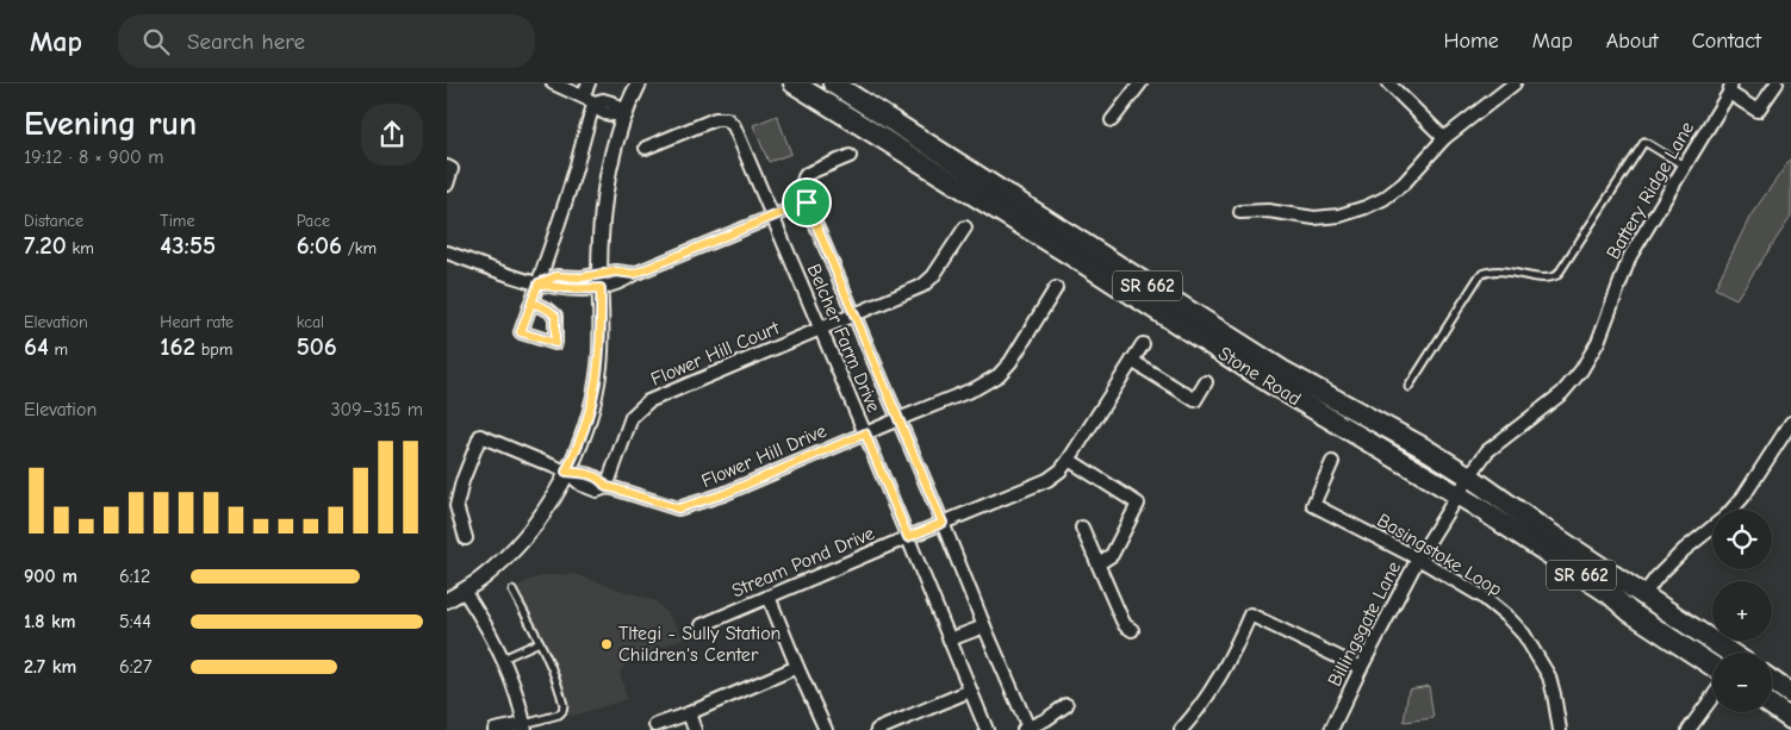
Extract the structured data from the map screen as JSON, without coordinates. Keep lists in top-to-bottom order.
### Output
{
  "streets": {
    "main road": ["SR 662", "Stone Road"],
    "street": [
      "Battery Ridge Lane",
      "Belcher Farm Drive",
      "Flower Hill Court",
      "Flower Hill Drive",
      "Basingstoke Loop",
      "Stream Pond Drive",
      "Billingsgate Lane"
    ]
  },
  "crossings": [
    ["Battery Ridge Lane", "Stone Road"],
    ["Battery Ridge Lane", "Billingsgate Lane"],
    ["Belcher Farm Drive", "Flower Hill Court"],
    ["Belcher Farm Drive", "Flower Hill Drive"],
    ["Belcher Farm Drive", "Stream Pond Drive"],
    ["Flower Hill Court", "Flower Hill Drive"],
    ["Stone Road", "Billingsgate Lane"],
    ["Basingstoke Loop", "Billingsgate Lane"]
  ],
  "places": ["Tltegi - Sully Station Children's Center"],
  "page": {
    "header": "Map",
    "search": "Search here",
    "nav": [
      "Home",
      "Map",
      "About",
      "Contact"
    ],
    "heading": ["Evening run", "19:12 · 8 × 900 m"],
    "stats": [
      ["Distance", "7.20 km"],
      ["Time", "43:55"],
      ["Pace", "6:06 /km"],
      ["Elevation", "64 m"],
      ["Heart rate", "162 bpm"],
      ["kcal", "506"]
    ],
    "chart": ["Elevation", "309–315 m"],
    "map_buttons": ["+", "−"],
    "list": [
      {
        "name": "900 m",
        "note": "6:12"
      },
      {
        "name": "1.8 km",
        "note": "5:44"
      },
      {
        "name": "2.7 km",
        "note": "6:27"
      }
    ]
  }
}
